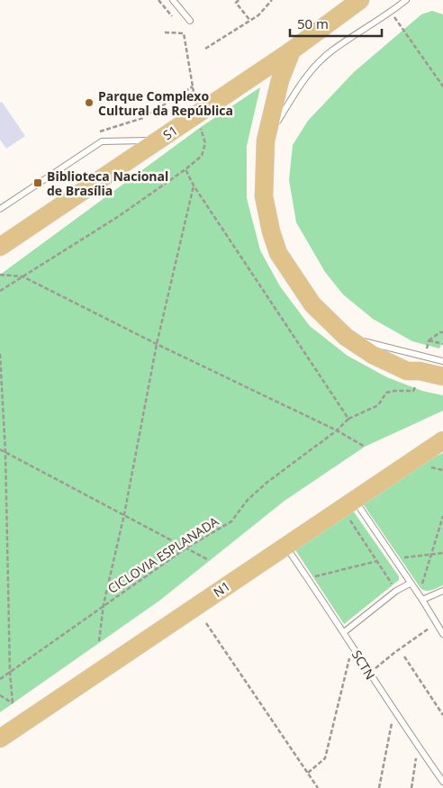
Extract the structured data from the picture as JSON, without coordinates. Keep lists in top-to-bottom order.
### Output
{
  "streets": {
    "highway": ["S1", "N1"],
    "lane": ["SCTN"],
    "path": ["CICLOVIA ESPLANADA"]
  },
  "crossings": [
    ["N1", "SCTN"]
  ],
  "places": {
    "other": ["Parque Complexo Cultural da República"],
    "transit": ["Biblioteca Nacional de Brasília"]
  },
  "scale_bar": "50 m"
}
